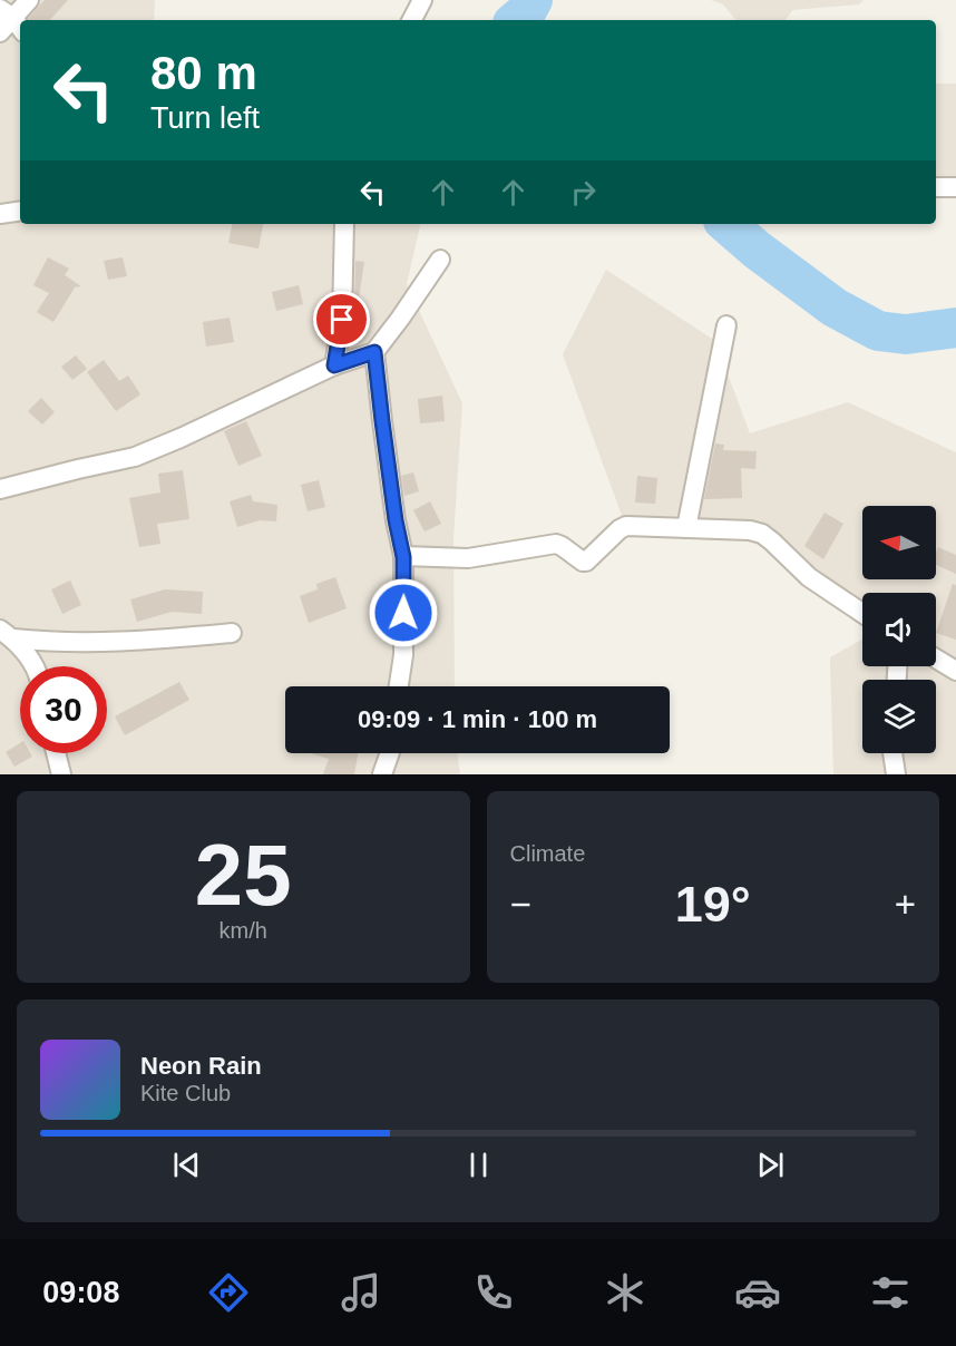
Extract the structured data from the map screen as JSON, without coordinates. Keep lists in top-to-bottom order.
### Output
{
  "north": "left",
  "page": {
    "turn": ["80 m", "Turn left"],
    "limit": "30",
    "trip": "09:09 · 1 min · 100 m",
    "tile": [
      ["25", "km/h"],
      "Climate"
    ],
    "heat": ["−", "19°", "+"],
    "song": ["Neon Rain", "Kite Club"],
    "tabs": "09:08"
  }
}
